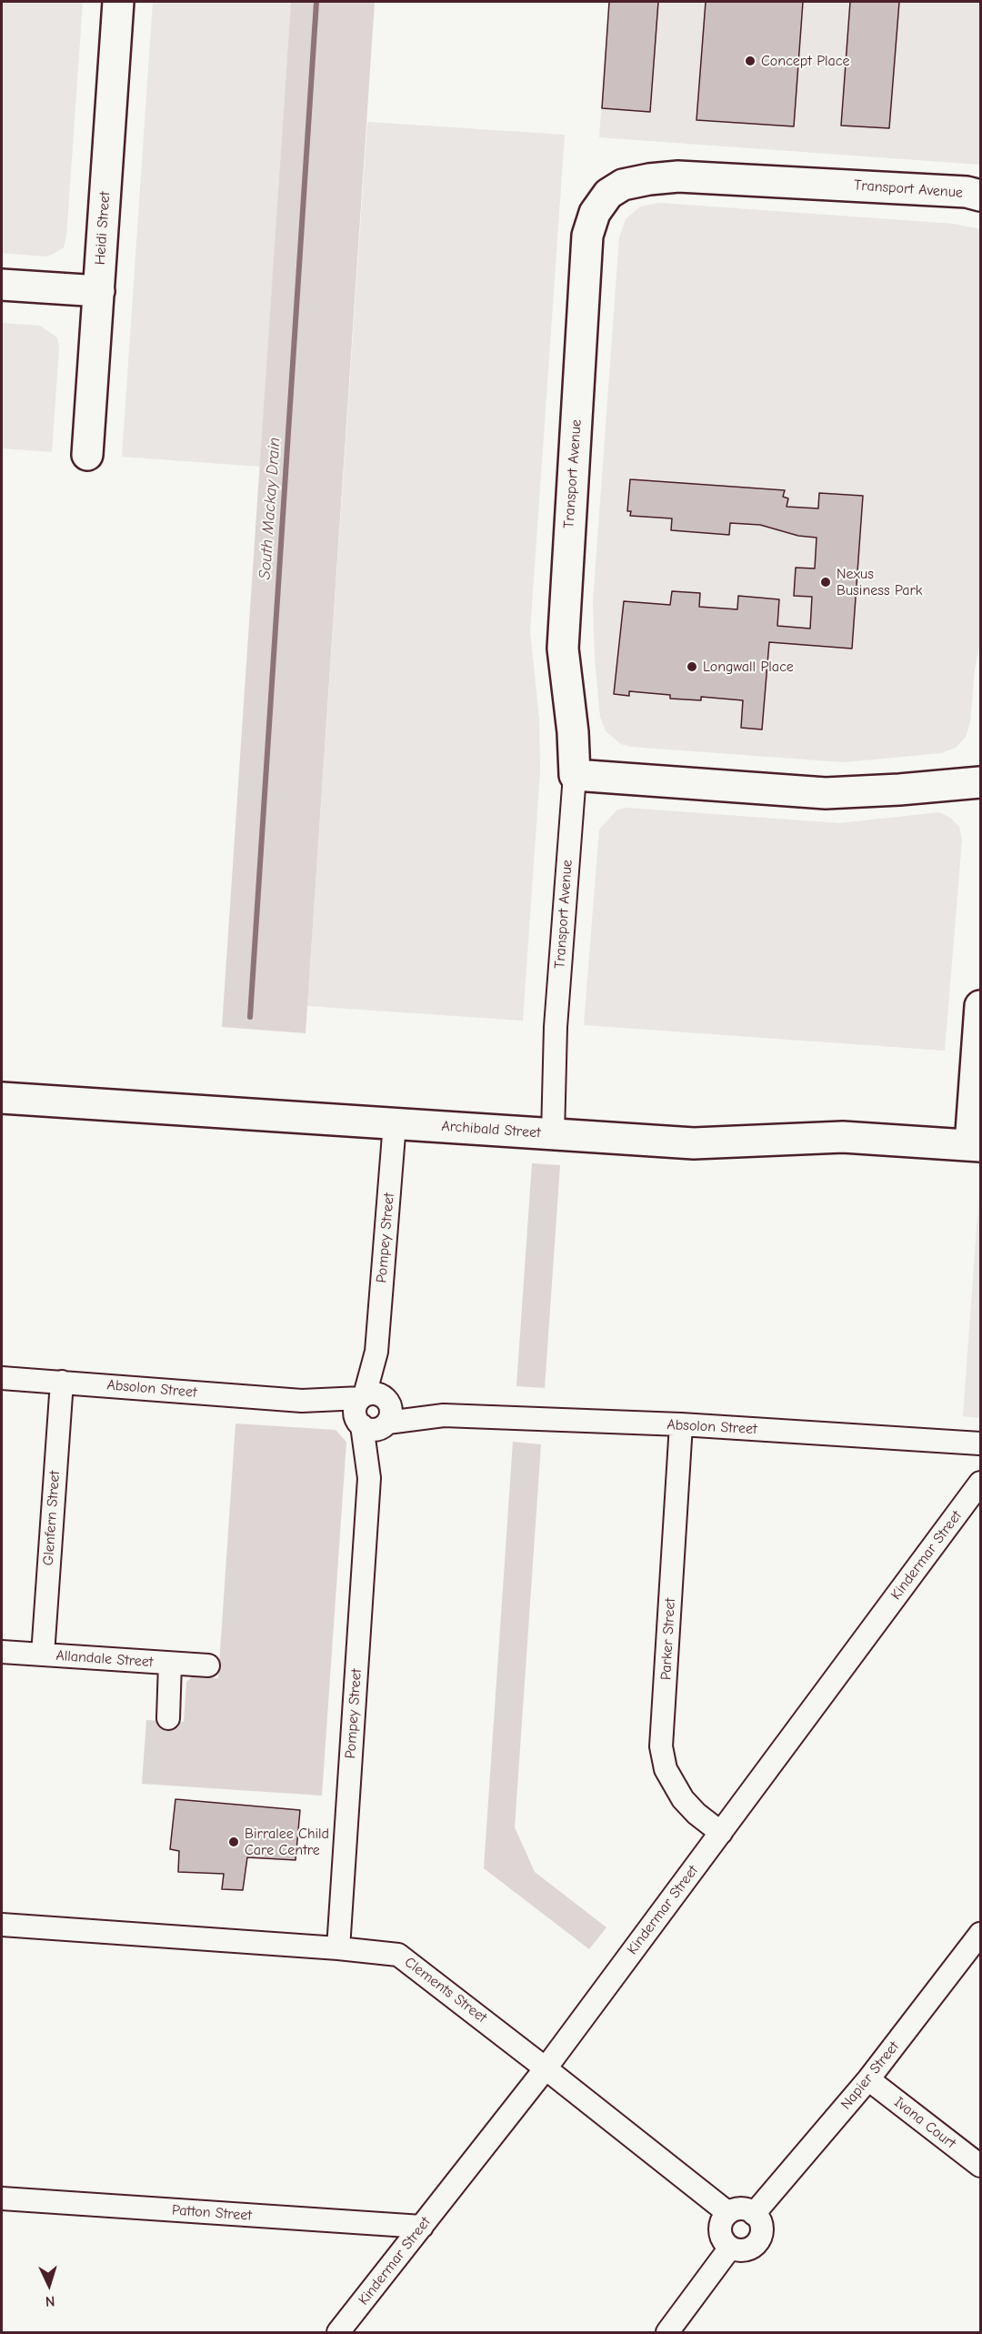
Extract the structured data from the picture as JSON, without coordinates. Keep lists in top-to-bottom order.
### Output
{
  "streets": {
    "street": [
      "Transport Avenue",
      "Heidi Street",
      "Archibald Street",
      "Pompey Street",
      "Absolon Street",
      "Glenfern Street",
      "Kindermar Street",
      "Parker Street",
      "Allandale Street",
      "Clements Street",
      "Napier Street",
      "Ivana Court",
      "Patton Street"
    ]
  },
  "crossings": [
    ["Transport Avenue", "Archibald Street"],
    ["Archibald Street", "Pompey Street"],
    ["Pompey Street", "Absolon Street"],
    ["Pompey Street", "Clements Street"],
    ["Absolon Street", "Glenfern Street"],
    ["Absolon Street", "Parker Street"],
    ["Glenfern Street", "Allandale Street"],
    ["Kindermar Street", "Parker Street"],
    ["Kindermar Street", "Clements Street"],
    ["Kindermar Street", "Patton Street"],
    ["Clements Street", "Napier Street"],
    ["Napier Street", "Ivana Court"]
  ],
  "water": ["South Mackay Drain"],
  "places": [
    "Concept Place",
    "Nexus Business Park",
    "Longwall Place",
    "Birralee Child Care Centre"
  ],
  "north": "bottom"
}
